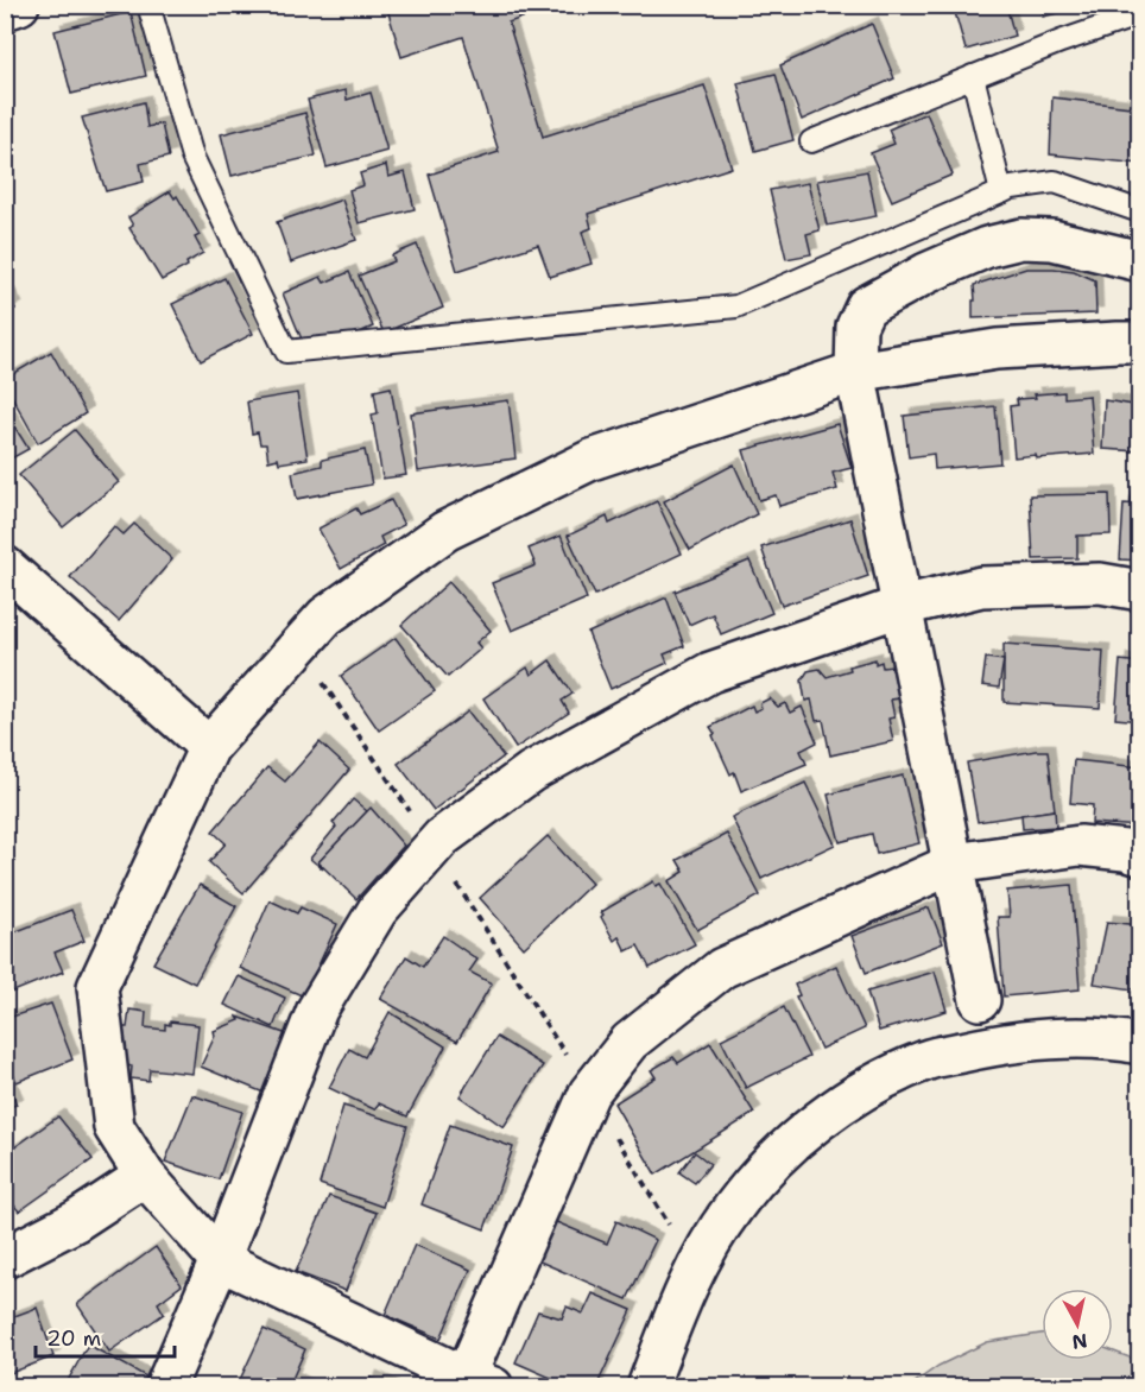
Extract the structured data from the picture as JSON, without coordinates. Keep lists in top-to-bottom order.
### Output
{
  "scale_bar": "20 m",
  "north": "bottom"
}
